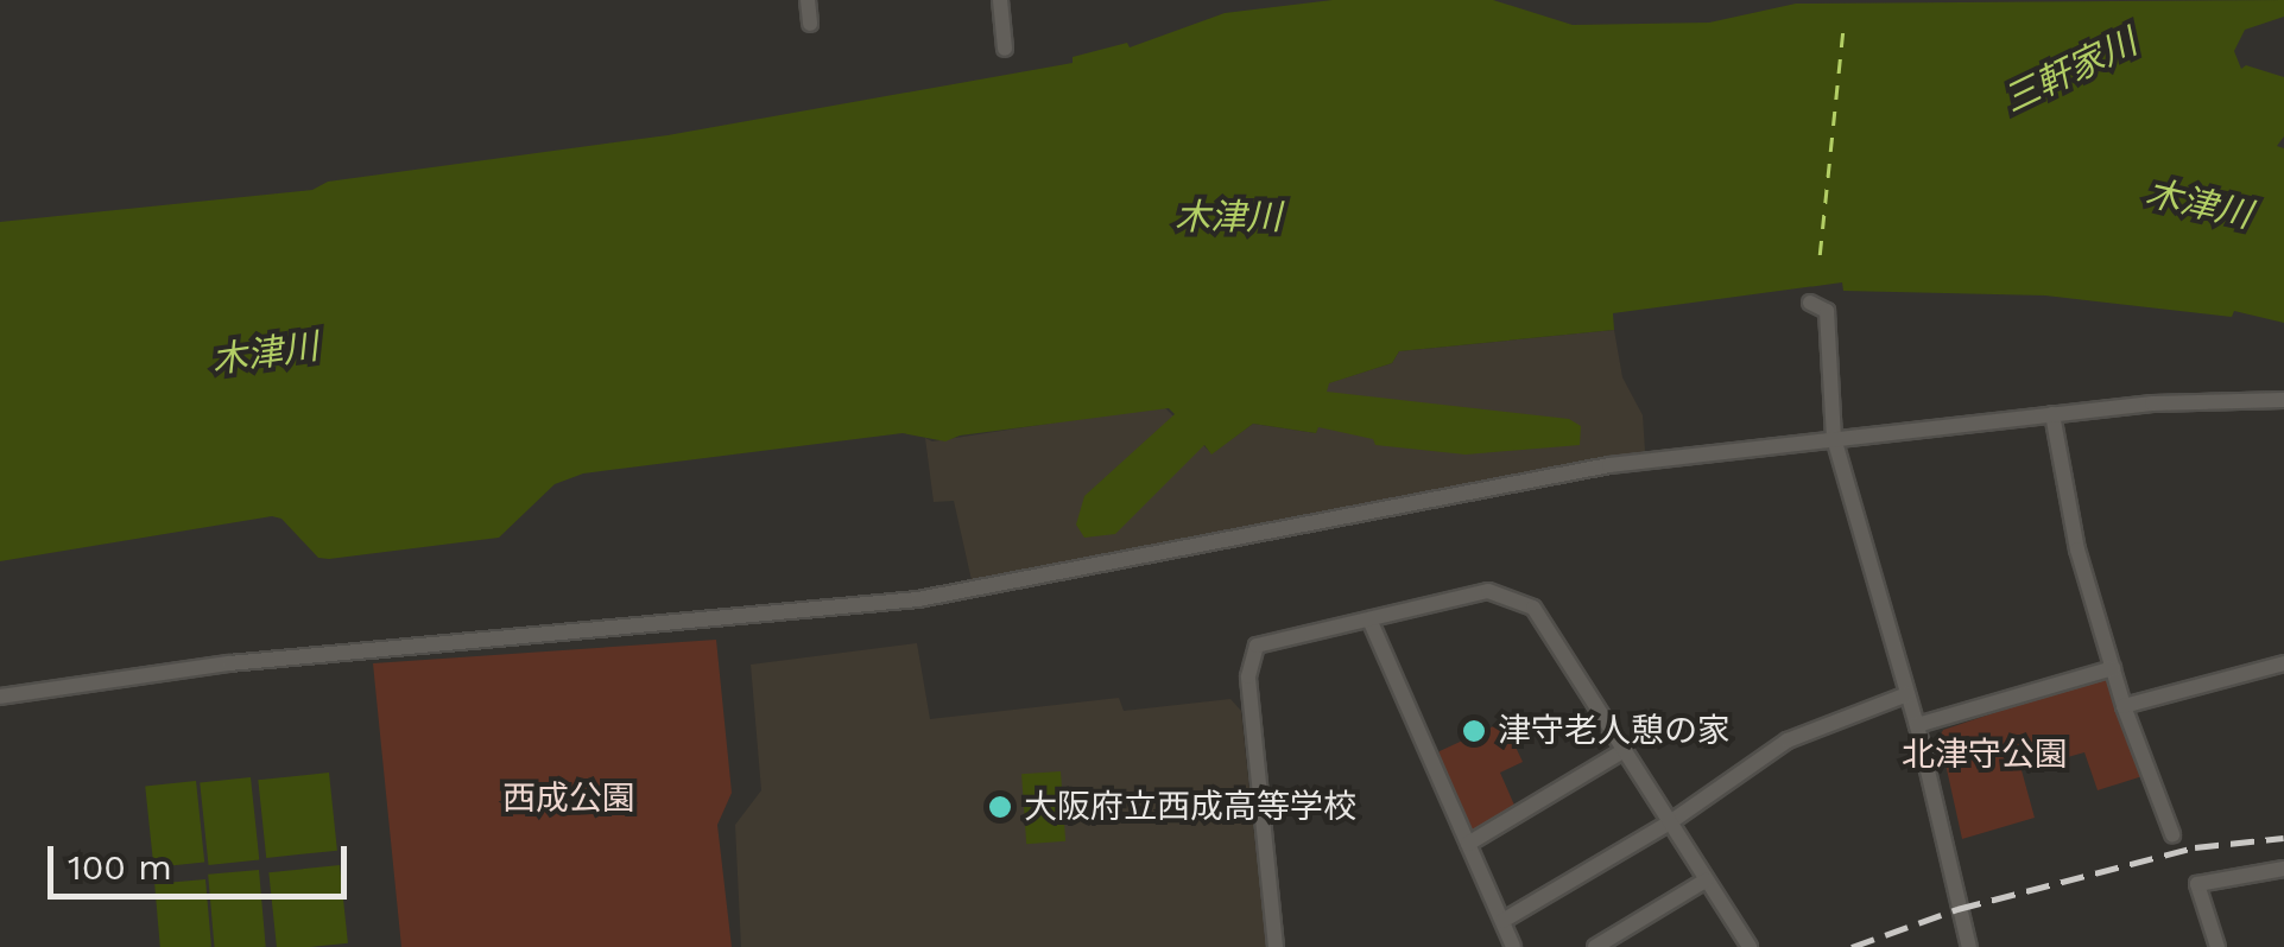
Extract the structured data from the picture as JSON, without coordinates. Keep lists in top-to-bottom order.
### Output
{
  "water": ["三軒家川", "木津川"],
  "parks": ["北津守公園", "西成公園"],
  "places": ["津守老人憩の家", "大阪府立西成高等学校"],
  "scale_bar": "100 m"
}
